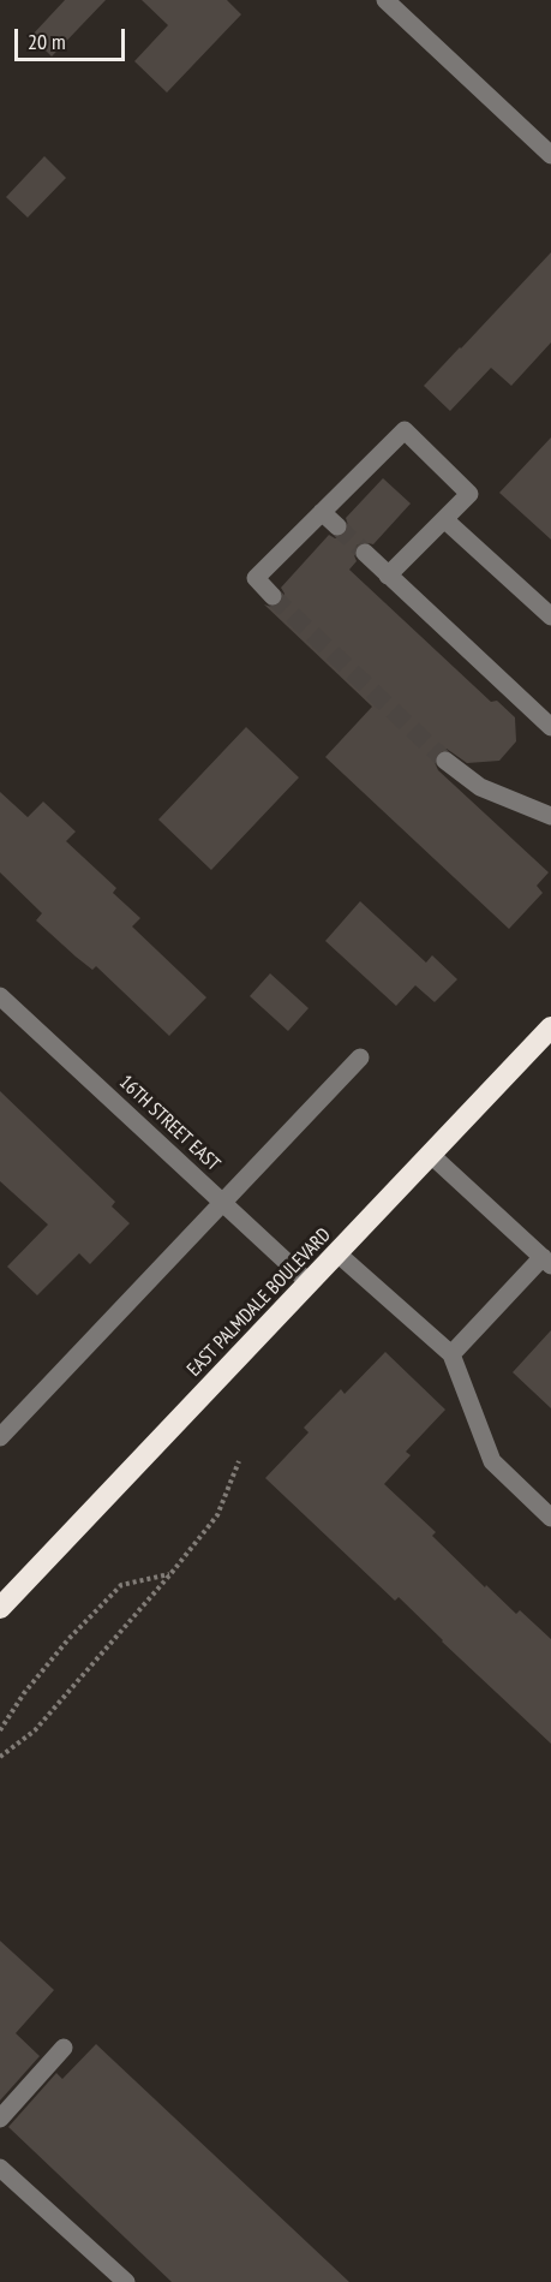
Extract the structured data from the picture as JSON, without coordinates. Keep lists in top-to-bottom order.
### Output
{
  "streets": {
    "highway": ["EAST PALMDALE BOULEVARD"],
    "street": ["16TH STREET EAST"]
  },
  "crossings": [
    ["16TH STREET EAST", "EAST PALMDALE BOULEVARD"]
  ],
  "scale_bar": "20 m"
}
